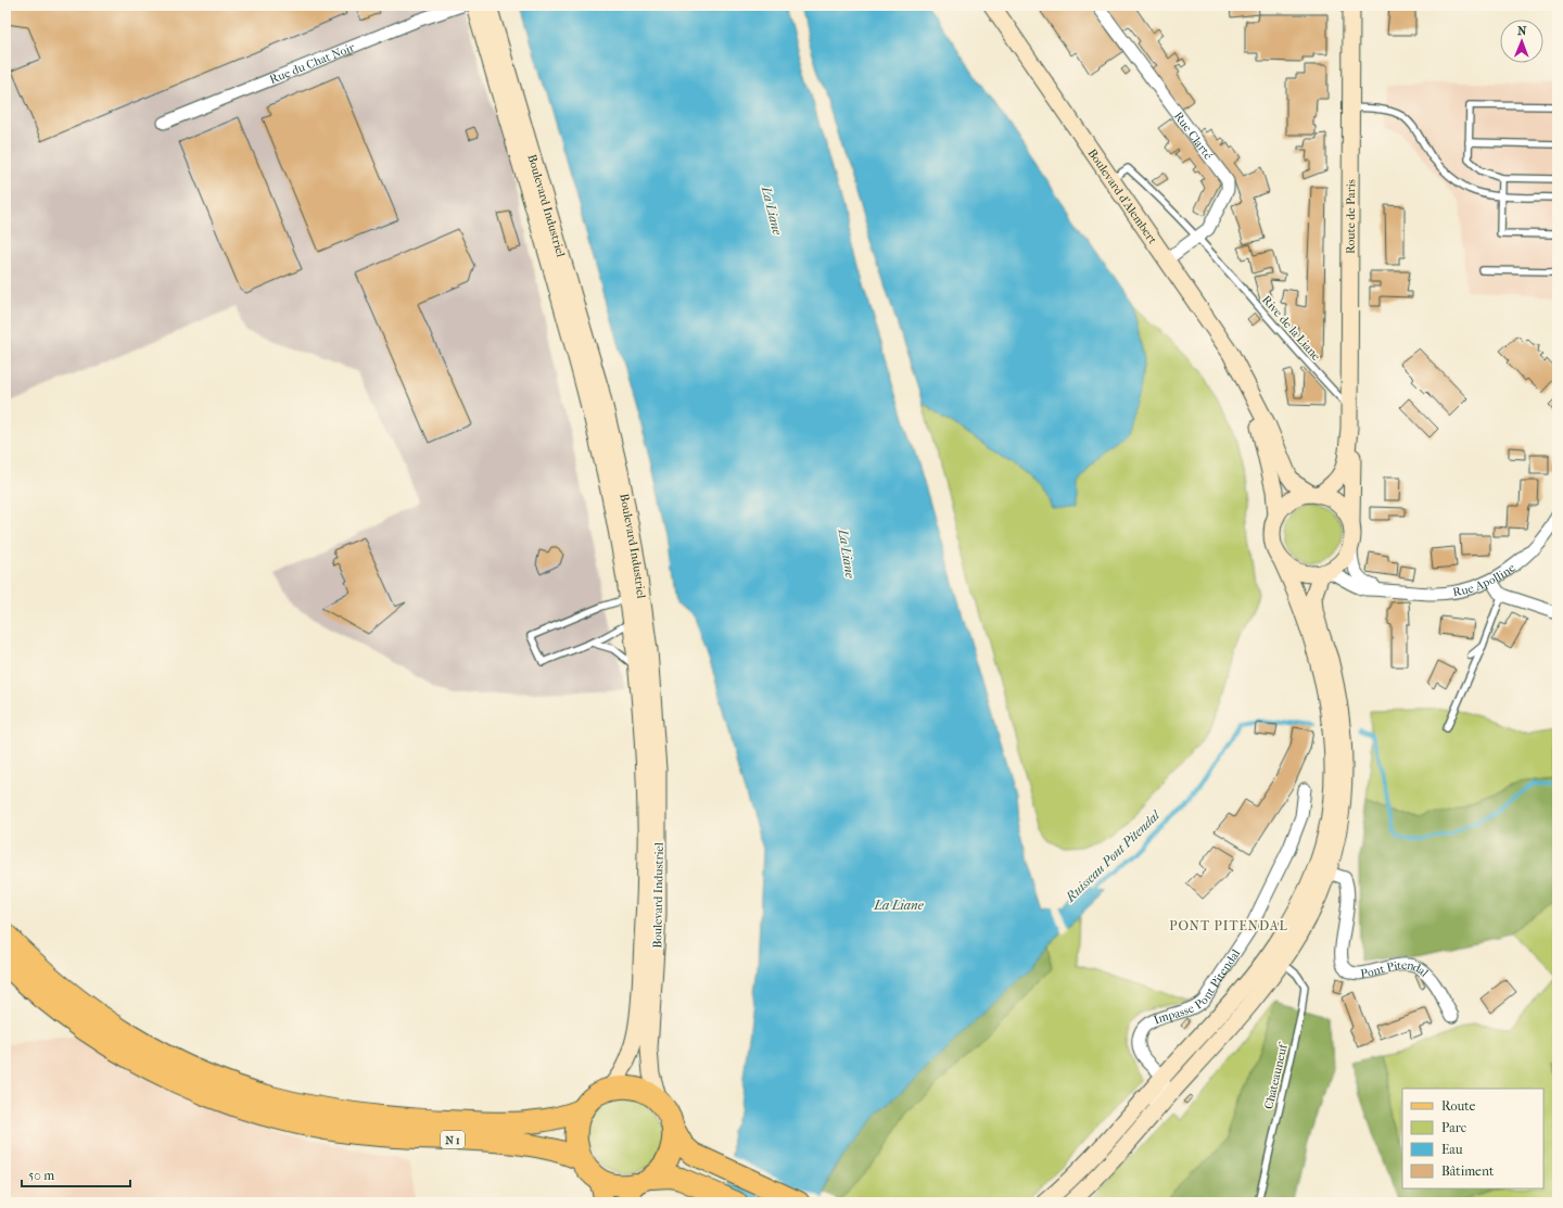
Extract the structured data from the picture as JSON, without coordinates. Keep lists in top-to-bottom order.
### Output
{
  "streets": {
    "highway": ["N 1"],
    "street": [
      "Rue du Chat Noir",
      "Rue Clarté",
      "Boulevard d'Alembert",
      "Boulevard Industriel",
      "Route de Paris",
      "Rue Apolline",
      "Pont Pitendal",
      "Impasse Pont Pitendal"
    ],
    "lane": ["Rive de la Liane", "Chateauneuf"]
  },
  "crossings": [
    ["Rue Clarté", "Boulevard d'Alembert"],
    ["Rue Clarté", "Rive de la Liane"],
    ["Boulevard d'Alembert", "Route de Paris"],
    ["Boulevard d'Alembert", "Rive de la Liane"],
    ["Boulevard d'Alembert", "Rue Apolline"],
    ["Boulevard Industriel", "N 1"],
    ["Route de Paris", "Rive de la Liane"],
    ["Route de Paris", "Rue Apolline"]
  ],
  "districts": ["PONT PITENDAL"],
  "water": ["La Liane", "Ruisseau Pont Pitendal"],
  "legend": [
    "Route",
    "Parc",
    "Eau",
    "Bâtiment"
  ],
  "scale_bar": "50 m",
  "north": "top"
}
